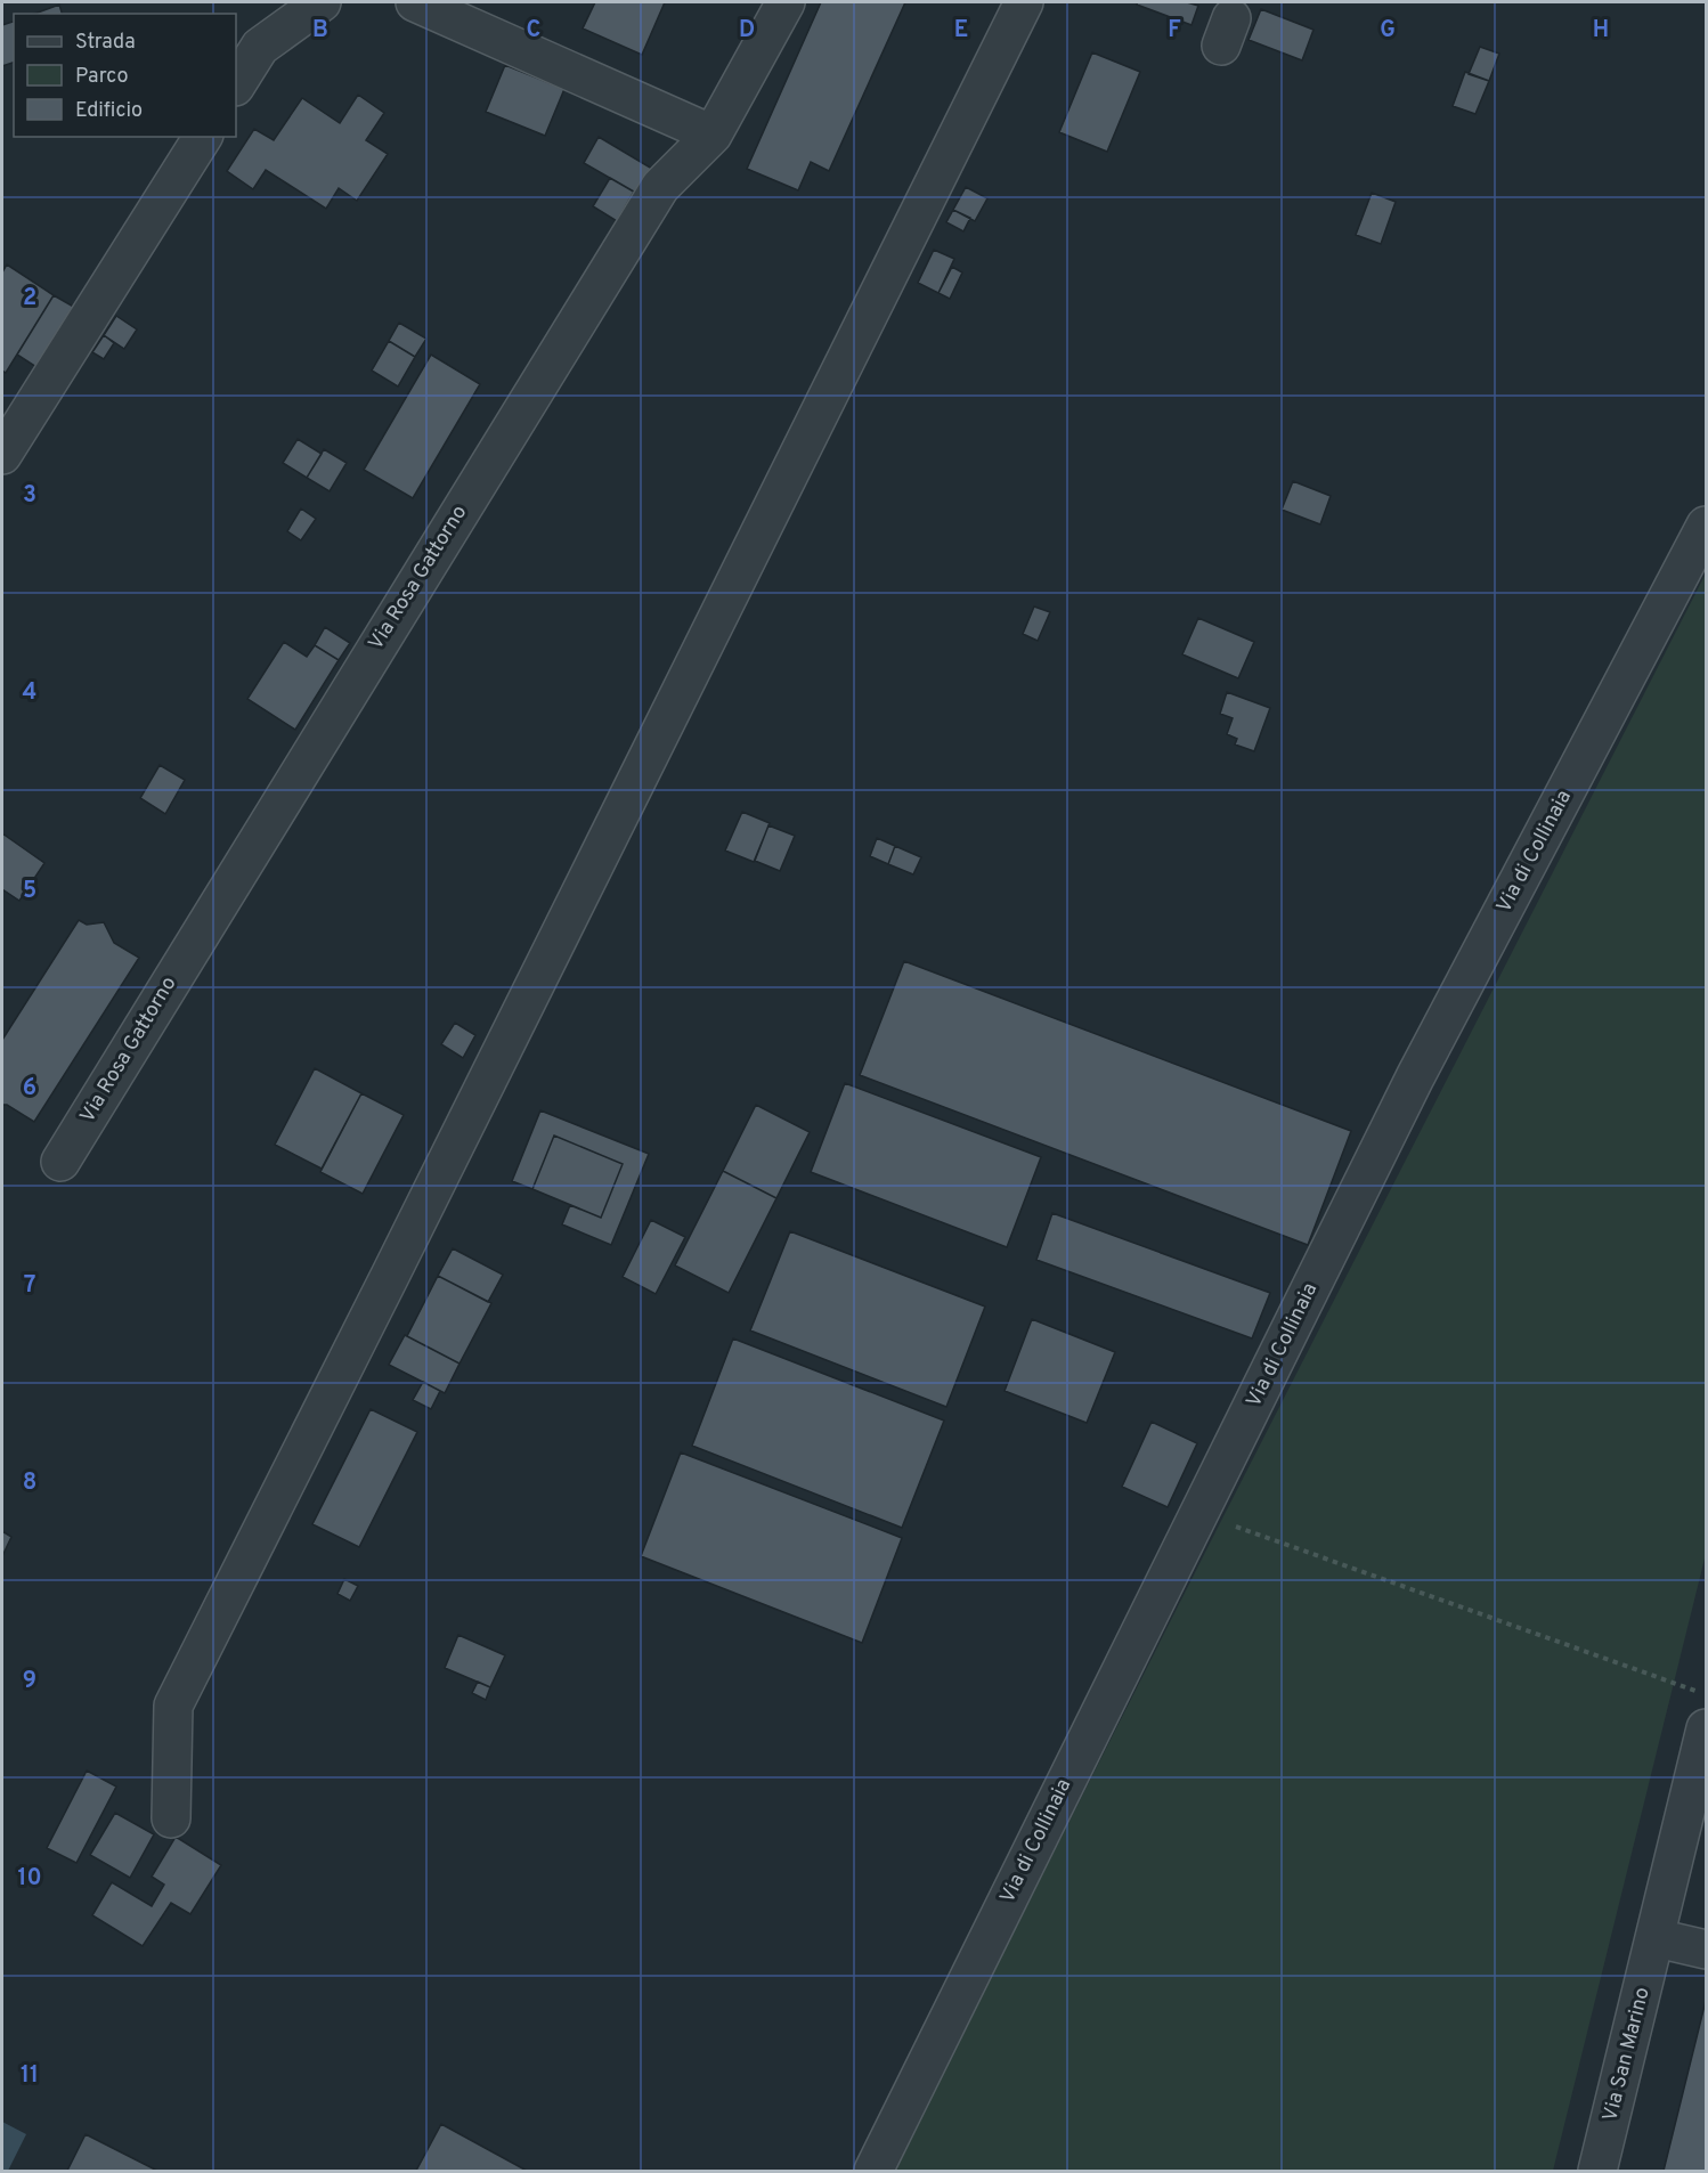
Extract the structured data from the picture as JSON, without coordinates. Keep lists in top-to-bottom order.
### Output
{
  "streets": {
    "street": ["Via Rosa Gattorno", "Via di Collinaia", "Via San Marino"]
  },
  "legend": ["Strada", "Parco", "Edificio"],
  "grid": {
    "columns": [
      "B",
      "C",
      "D",
      "E",
      "F",
      "G",
      "H"
    ],
    "rows": [
      "2",
      "3",
      "4",
      "5",
      "6",
      "7",
      "8",
      "9",
      "10",
      "11"
    ]
  }
}
